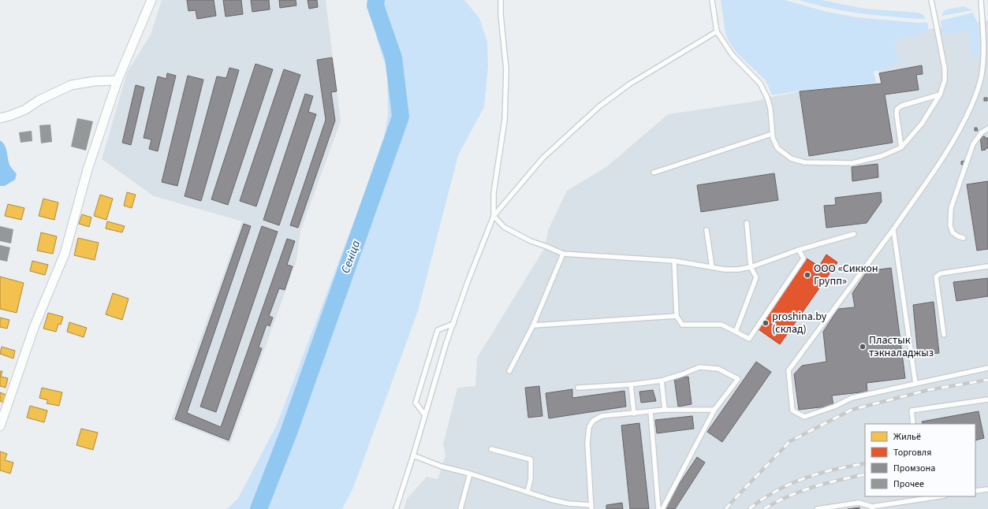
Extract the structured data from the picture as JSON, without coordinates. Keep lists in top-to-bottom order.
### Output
{
  "water": ["Сеніца"],
  "places": ["ООО «Сиккон Групп»", "рroshina.by (склад)", "Пластык тэкналаджыз"],
  "legend": [
    "Жильё",
    "Торговля",
    "Промзона",
    "Прочее"
  ]
}
